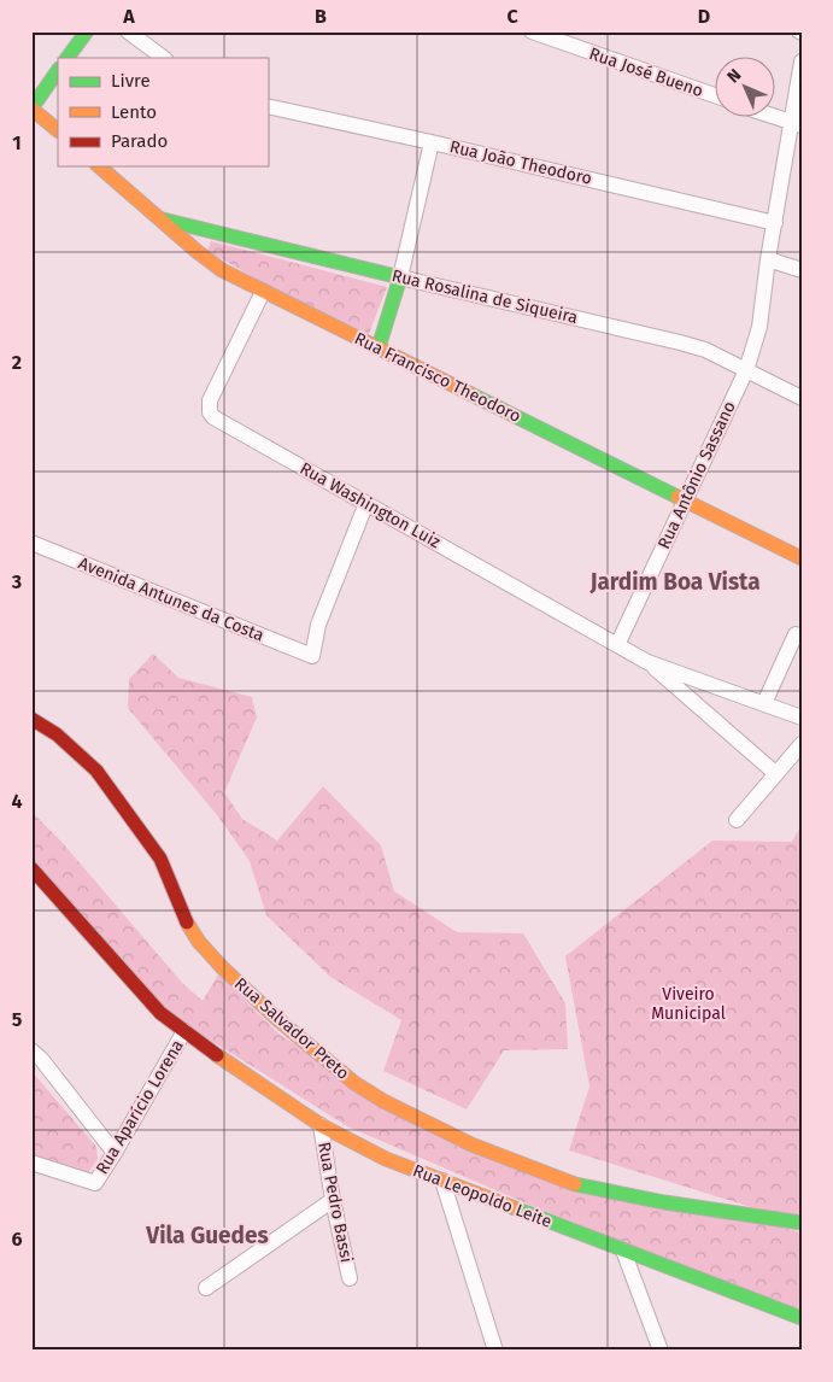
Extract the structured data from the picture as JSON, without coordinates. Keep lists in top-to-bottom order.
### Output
{
  "streets": {
    "main road": [
      "Rua Rosalina de Siqueira",
      "Rua Francisco Theodoro",
      "Rua Salvador Preto",
      "Rua Leopoldo Leite"
    ],
    "street": [
      "Rua José Bueno",
      "Rua João Theodoro",
      "Rua Antônio Sassano",
      "Rua Washington Luiz",
      "Avenida Antunes da Costa",
      "Rua Aparício Lorena",
      "Rua Pedro Bassi"
    ]
  },
  "crossings": [
    ["Rua João Theodoro", "Rua Antônio Sassano"],
    ["Rua Rosalina de Siqueira", "Rua Francisco Theodoro"],
    ["Rua Rosalina de Siqueira", "Rua Antônio Sassano"],
    ["Rua Francisco Theodoro", "Rua Antônio Sassano"],
    ["Rua Francisco Theodoro", "Rua Washington Luiz"],
    ["Rua Antônio Sassano", "Rua Washington Luiz"],
    ["Rua Washington Luiz", "Avenida Antunes da Costa"],
    ["Rua Aparício Lorena", "Rua Leopoldo Leite"],
    ["Rua Leopoldo Leite", "Rua Pedro Bassi"]
  ],
  "districts": ["Jardim Boa Vista", "Vila Guedes"],
  "parks": ["Viveiro Municipal"],
  "legend": ["Livre", "Lento", "Parado"],
  "north": "top left",
  "grid": {
    "columns": [
      "A",
      "B",
      "C",
      "D"
    ],
    "rows": [
      "1",
      "2",
      "3",
      "4",
      "5",
      "6"
    ]
  }
}
